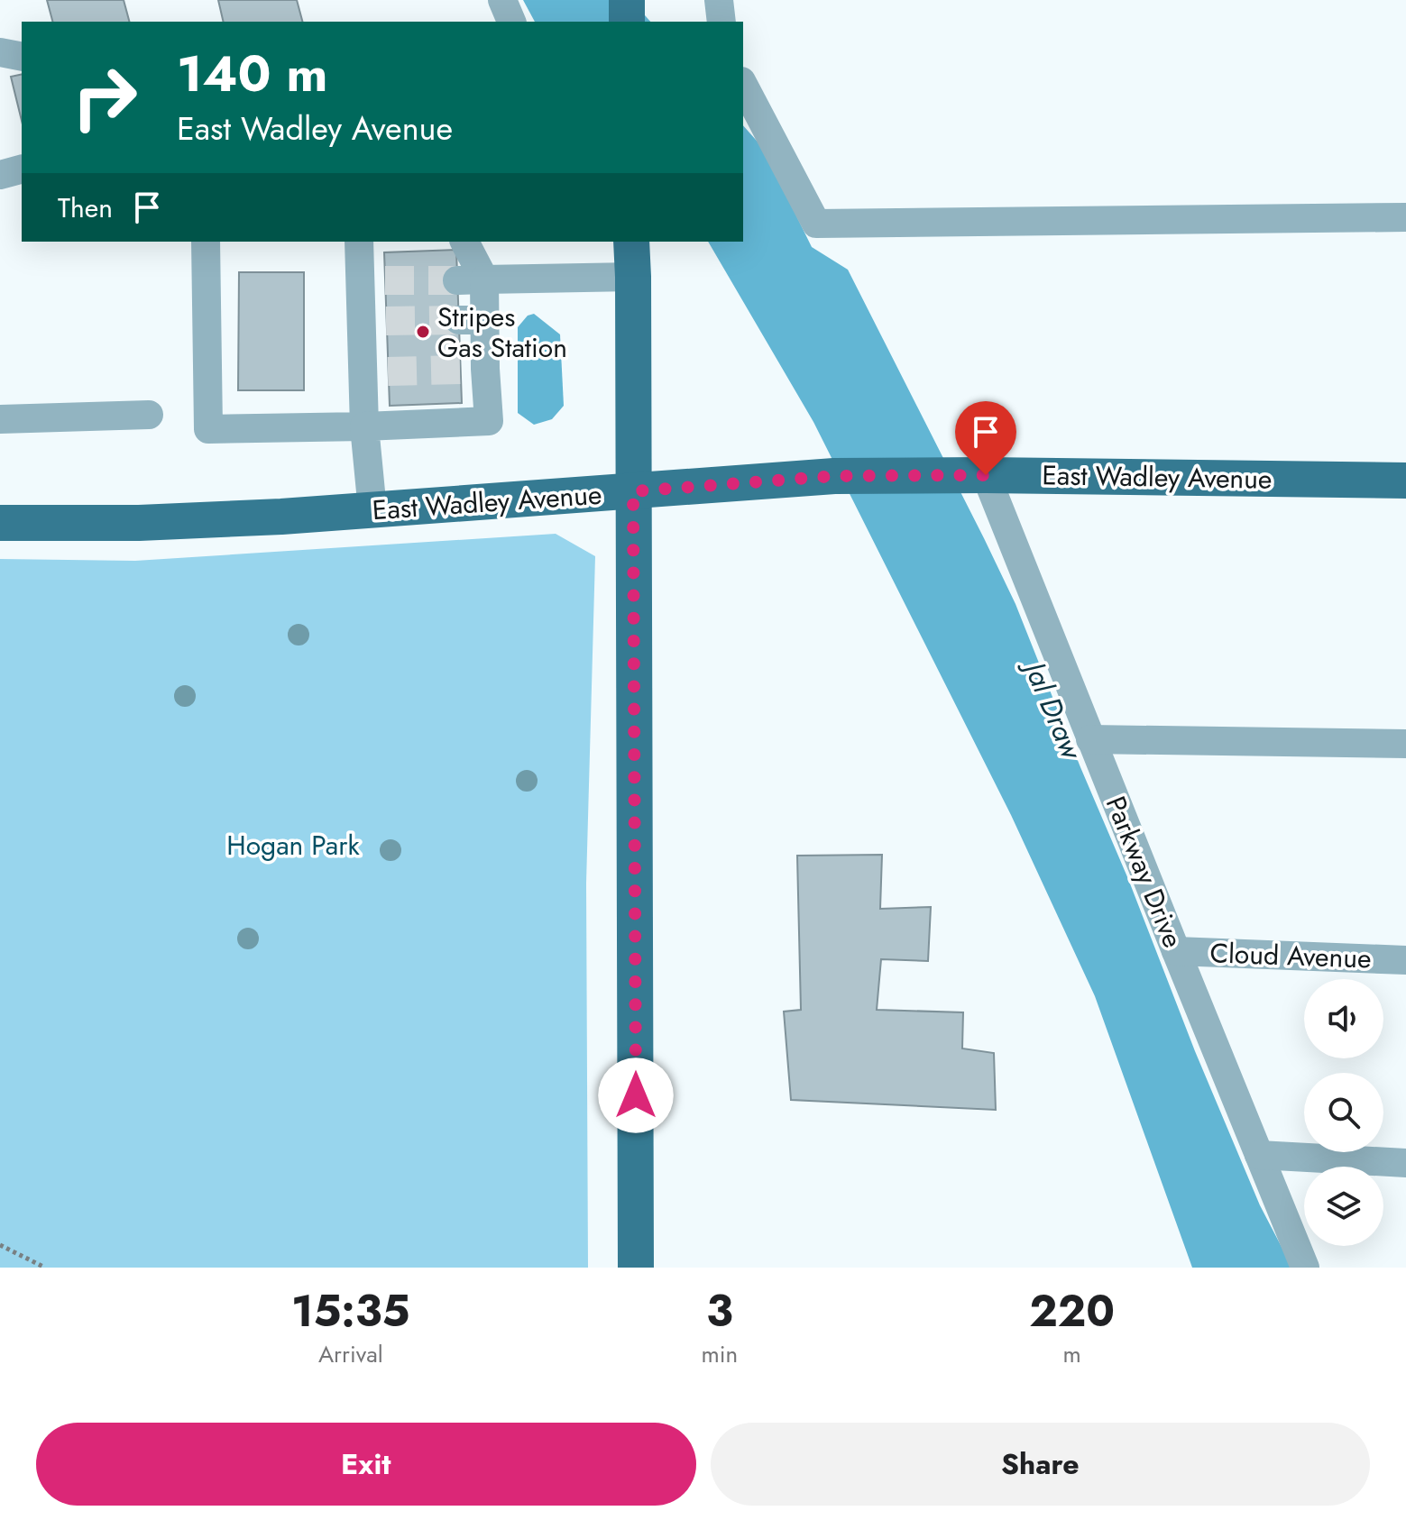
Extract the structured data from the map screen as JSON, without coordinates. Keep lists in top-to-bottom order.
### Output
{
  "streets": {
    "main road": ["East Wadley Avenue"],
    "street": ["Parkway Drive", "Cloud Avenue"]
  },
  "crossings": [
    ["East Wadley Avenue", "Parkway Drive"],
    ["Parkway Drive", "Cloud Avenue"]
  ],
  "water": ["Jal Draw"],
  "parks": ["Hogan Park"],
  "places": ["Stripes Gas Station"],
  "page": {
    "turn": ["140 m", "East Wadley Avenue"],
    "then": "Then",
    "eta": [
      "15:35",
      "Arrival",
      "3",
      "min",
      "220",
      "m"
    ],
    "buttons": ["Exit", "Share"]
  }
}
